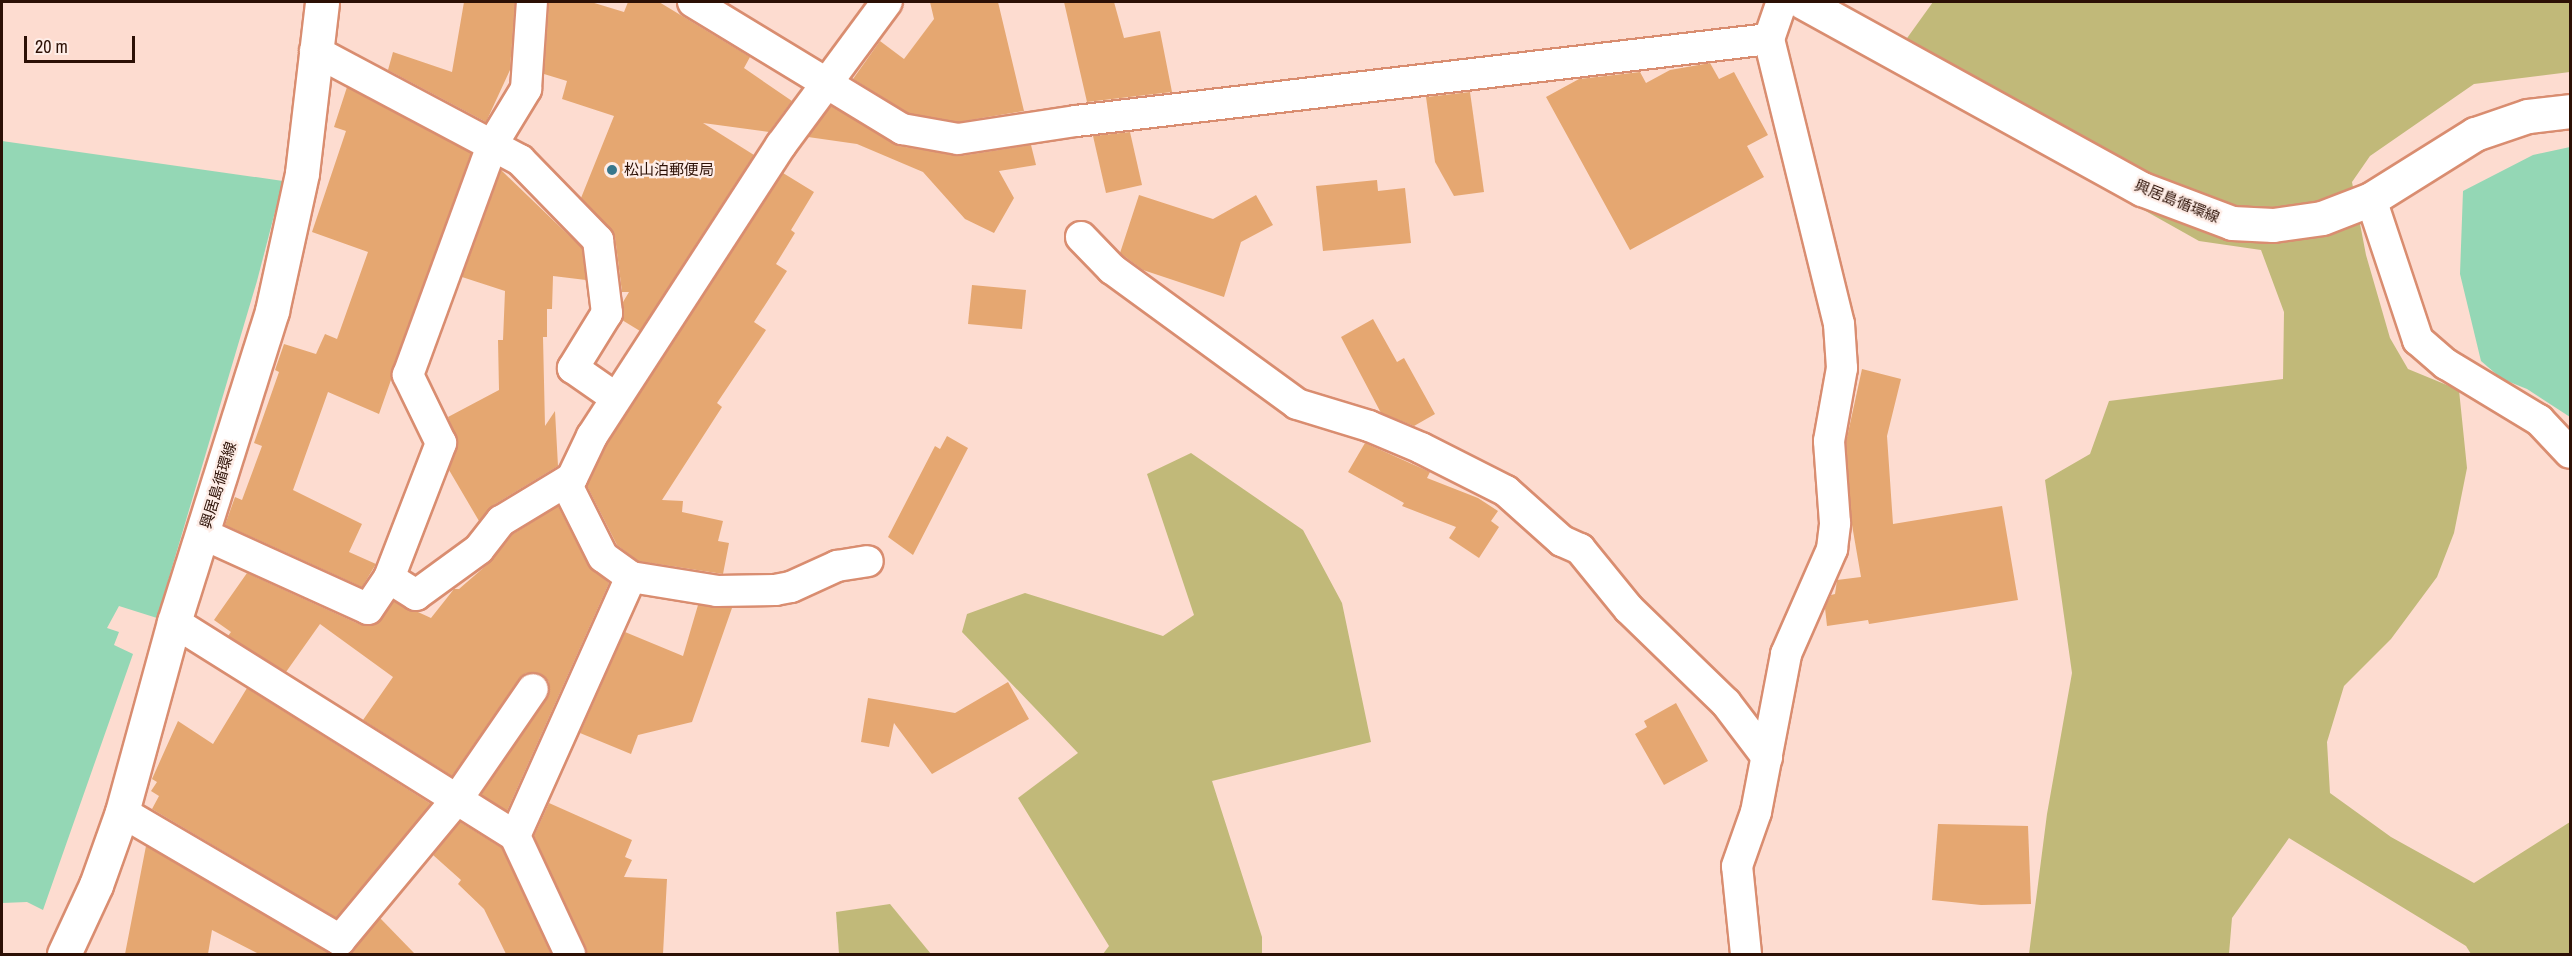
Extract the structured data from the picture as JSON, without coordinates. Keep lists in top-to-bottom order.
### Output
{
  "streets": {
    "main road": ["興居島循環線"]
  },
  "places": ["松山泊郵便局"],
  "scale_bar": "20 m"
}
